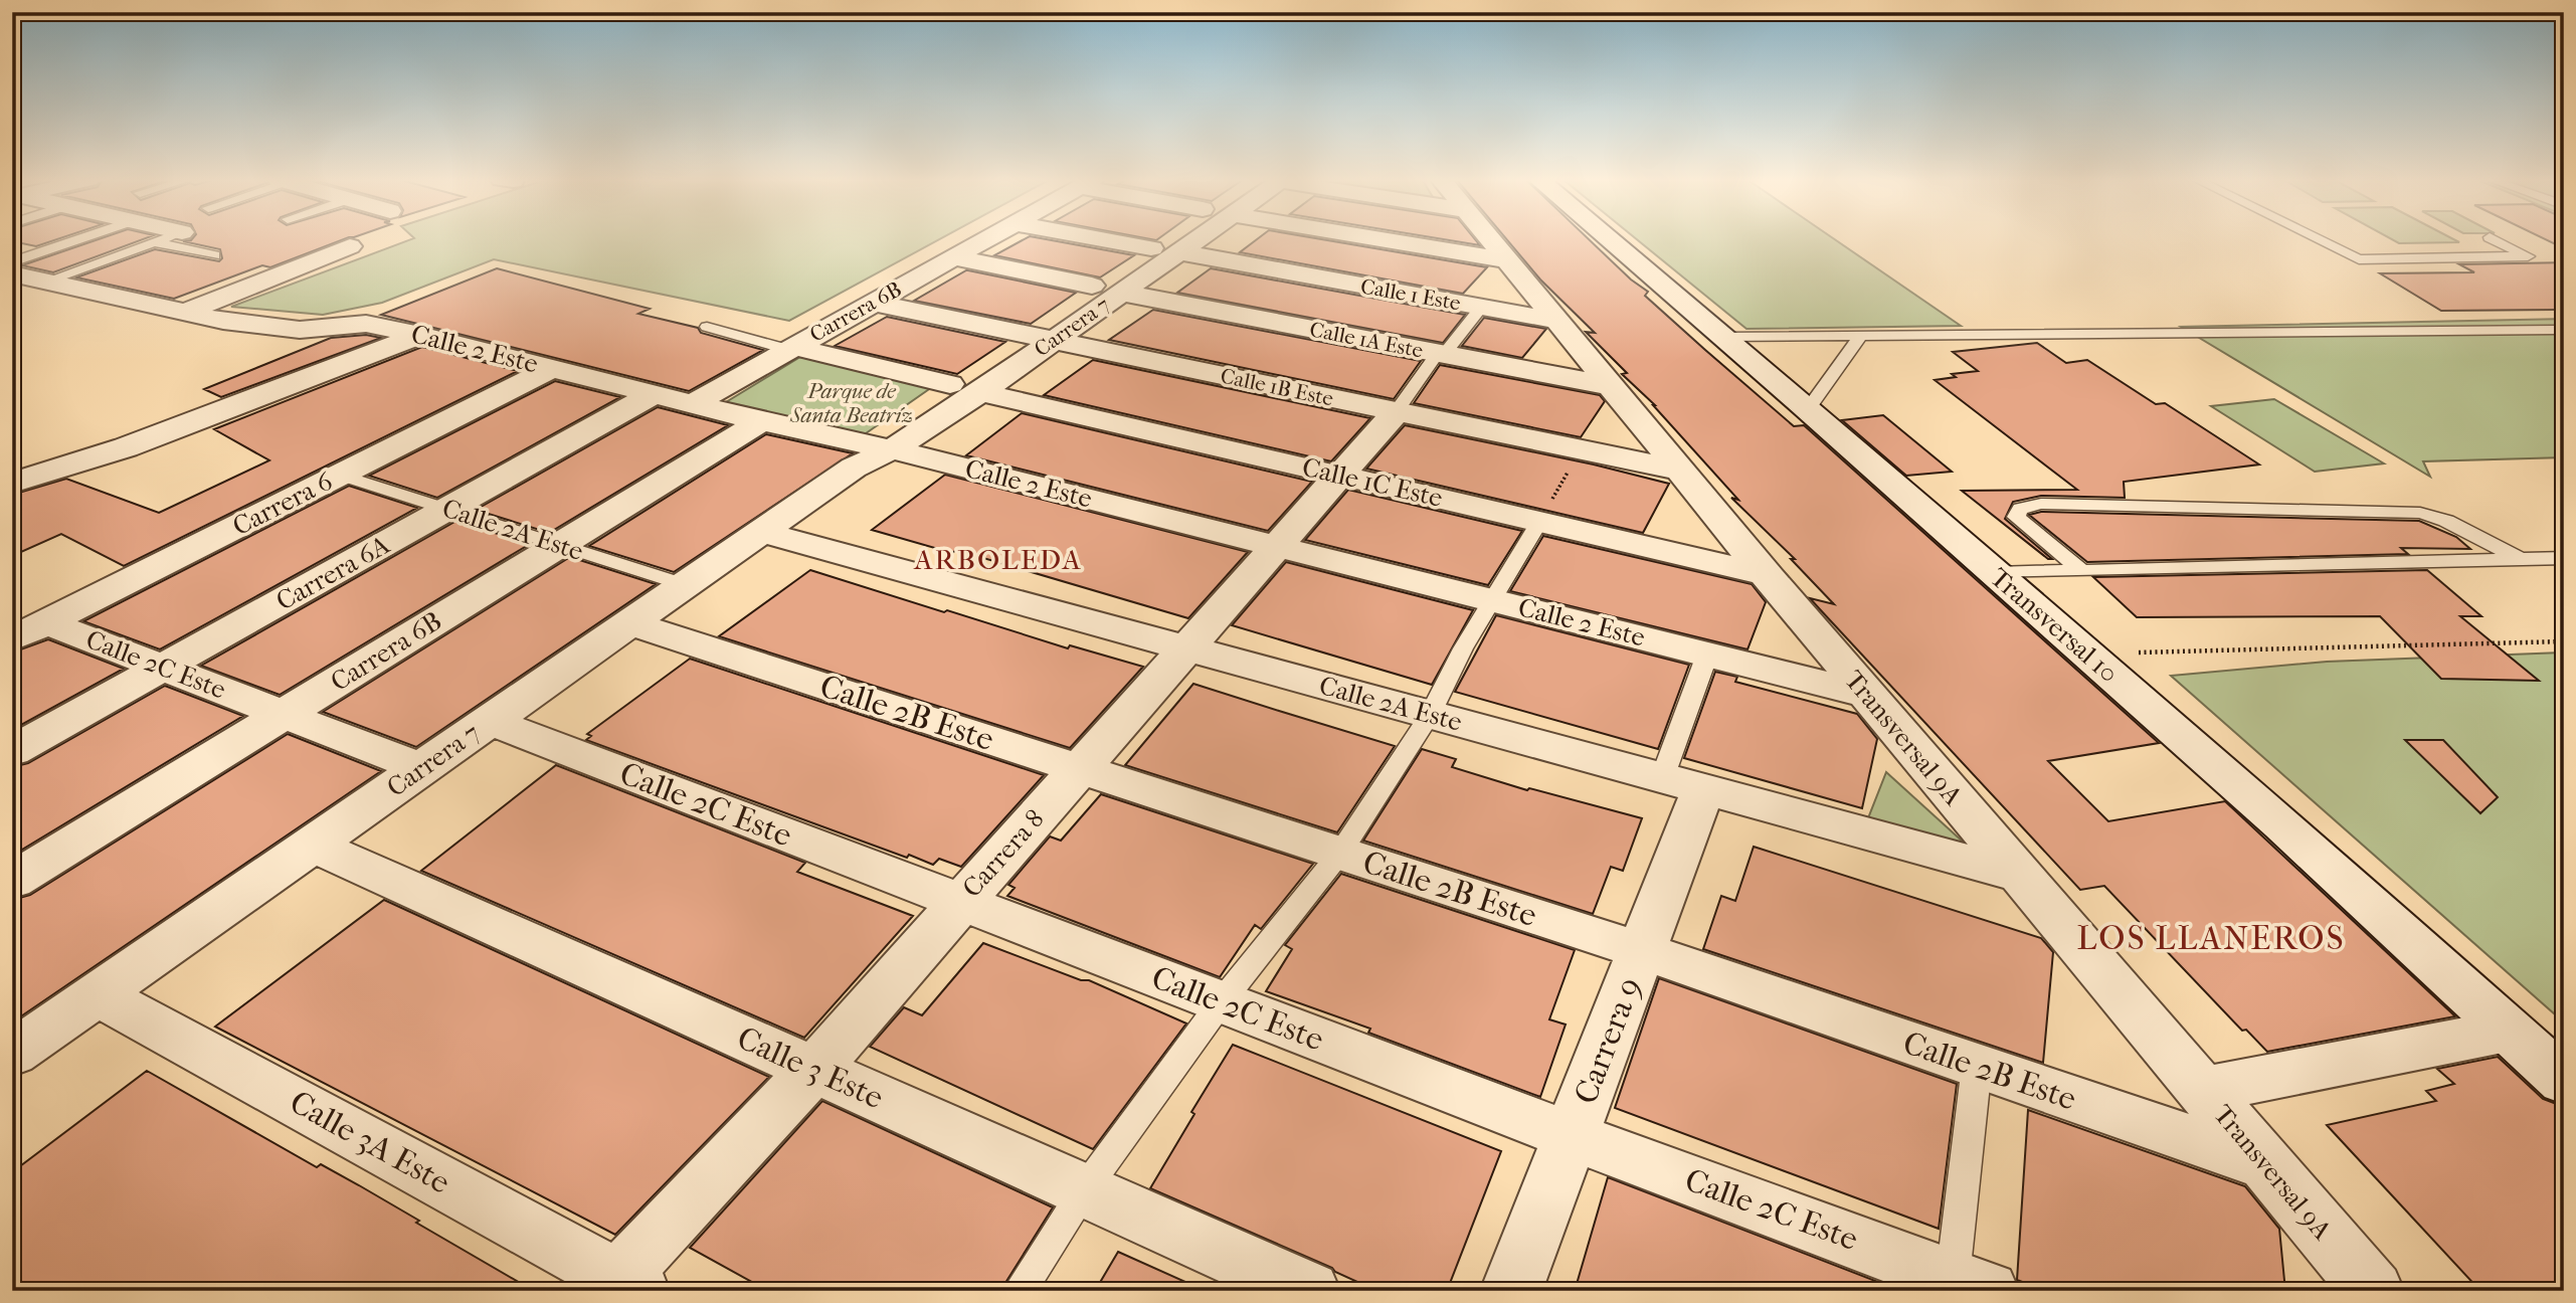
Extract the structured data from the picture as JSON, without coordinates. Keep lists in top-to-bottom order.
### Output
{
  "streets": {
    "street": [
      "Calle 1 Este",
      "Carrera 6B",
      "Carrera 7",
      "Calle 1A Este",
      "Calle 2 Este",
      "Calle 1B Este",
      "Calle 1C Este",
      "Carrera 6",
      "Calle 2A Este",
      "Carrera 6A",
      "Transversal 10",
      "Calle 2C Este",
      "Calle 2B Este",
      "Transversal 9A",
      "Carrera 8",
      "Carrera 9",
      "Calle 3 Este",
      "Calle 3A Este"
    ]
  },
  "crossings": [
    ["Calle 1 Este", "Carrera 7"],
    ["Calle 1 Este", "Transversal 9A"],
    ["Carrera 6B", "Calle 2 Este"],
    ["Carrera 6B", "Calle 1B Este"],
    ["Carrera 6B", "Calle 1C Este"],
    ["Carrera 6B", "Calle 2A Este"],
    ["Carrera 6B", "Calle 2C Este"],
    ["Carrera 7", "Calle 1A Este"],
    ["Carrera 7", "Calle 2 Este"],
    ["Carrera 7", "Calle 1B Este"],
    ["Carrera 7", "Calle 1C Este"],
    ["Carrera 7", "Calle 2A Este"],
    ["Carrera 7", "Calle 2C Este"],
    ["Carrera 7", "Calle 2B Este"],
    ["Carrera 7", "Calle 3 Este"],
    ["Carrera 7", "Calle 3A Este"],
    ["Calle 1A Este", "Transversal 9A"],
    ["Calle 2 Este", "Carrera 6"],
    ["Calle 2 Este", "Carrera 6A"],
    ["Calle 2 Este", "Transversal 9A"],
    ["Calle 2 Este", "Carrera 8"],
    ["Calle 1B Este", "Transversal 9A"],
    ["Calle 1B Este", "Carrera 8"],
    ["Calle 1C Este", "Transversal 9A"],
    ["Calle 1C Este", "Carrera 8"],
    ["Carrera 6", "Calle 2A Este"],
    ["Carrera 6", "Calle 2C Este"],
    ["Calle 2A Este", "Carrera 6A"],
    ["Calle 2A Este", "Transversal 9A"],
    ["Calle 2A Este", "Carrera 8"],
    ["Calle 2A Este", "Carrera 9"],
    ["Carrera 6A", "Calle 2C Este"],
    ["Calle 2C Este", "Carrera 8"],
    ["Calle 2C Este", "Carrera 9"],
    ["Calle 2B Este", "Transversal 9A"],
    ["Calle 2B Este", "Carrera 8"],
    ["Calle 2B Este", "Carrera 9"],
    ["Carrera 8", "Calle 3 Este"],
    ["Carrera 8", "Calle 3A Este"]
  ],
  "districts": ["ARBOLEDA", "LOS LLANEROS"],
  "parks": ["Parque de Santa Beatríz"]
}
